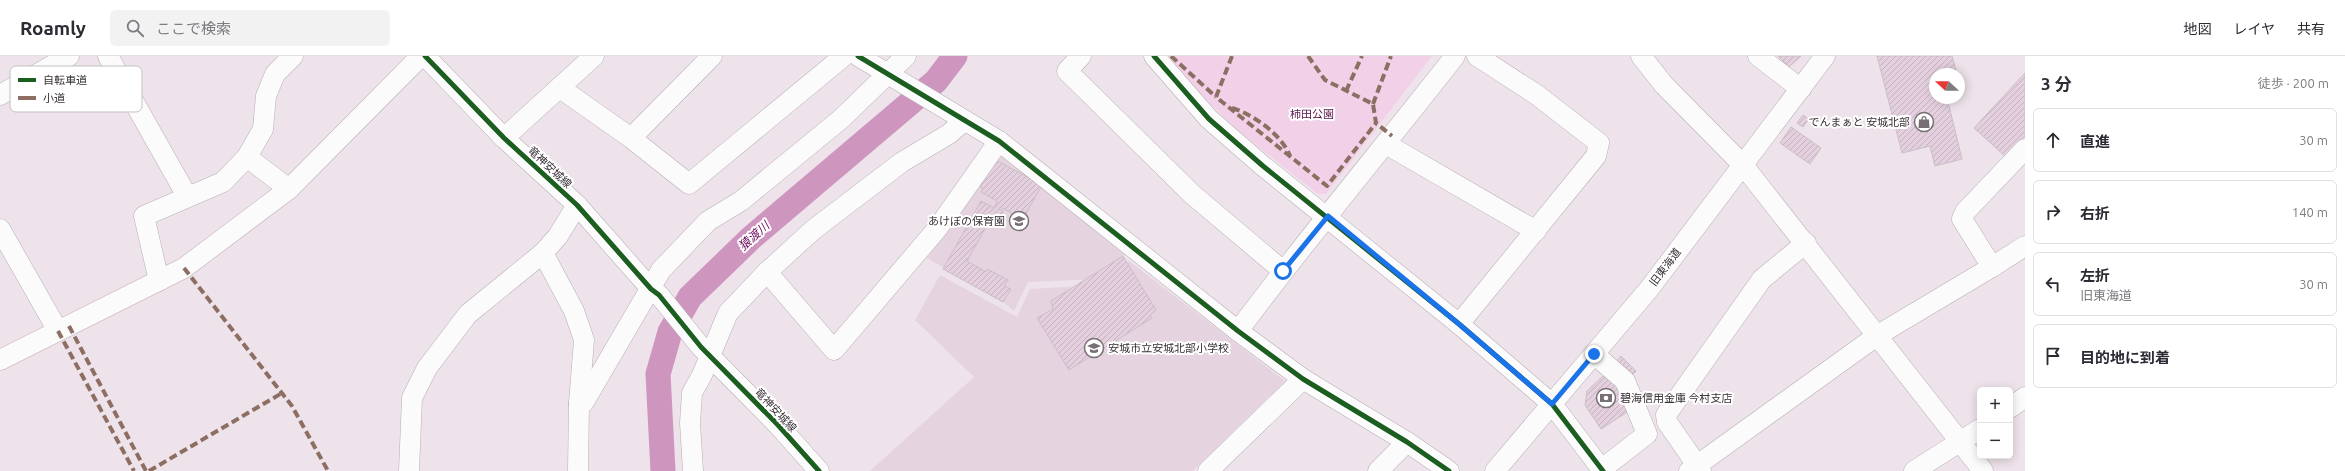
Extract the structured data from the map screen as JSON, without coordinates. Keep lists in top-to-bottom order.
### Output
{
  "streets": {
    "street": ["竜神安城線", "旧東海道"]
  },
  "water": ["猿渡川"],
  "parks": ["柿田公園"],
  "places": {
    "shop": ["でんまぁと 安城北部"],
    "school or university": ["あけぼの保育園", "安城市立安城北部小学校"],
    "bank": ["碧海信用金庫 今村支店"]
  },
  "legend": ["自転車道", "小道"],
  "north": "left",
  "page": {
    "header": "Roamly",
    "search": "ここで検索",
    "nav": ["地図", "レイヤ", "共有"],
    "heading": ["3 分", "徒歩 · 200 m"],
    "list": [
      ["直進", "30 m"],
      ["右折", "140 m"],
      ["左折", "旧東海道", "30 m"],
      "目的地に到着"
    ],
    "map_buttons": ["+", "−"]
  }
}
